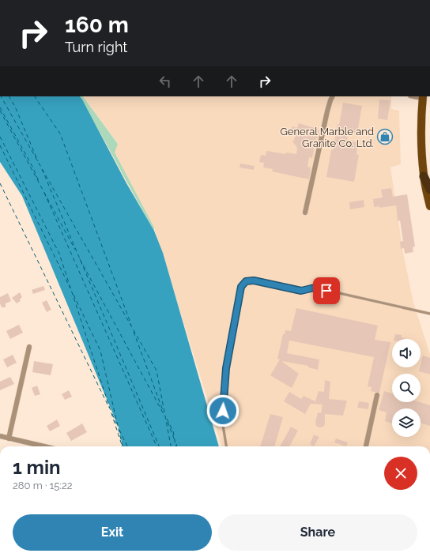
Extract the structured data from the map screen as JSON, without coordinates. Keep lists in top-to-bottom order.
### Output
{
  "places": {
    "shop": ["General Marble and Granite Co. Ltd."]
  },
  "page": {
    "turn": ["160 m", "Turn right"],
    "heading": ["1 min", "280 m · 15:22"],
    "buttons": ["Exit", "Share"]
  }
}
